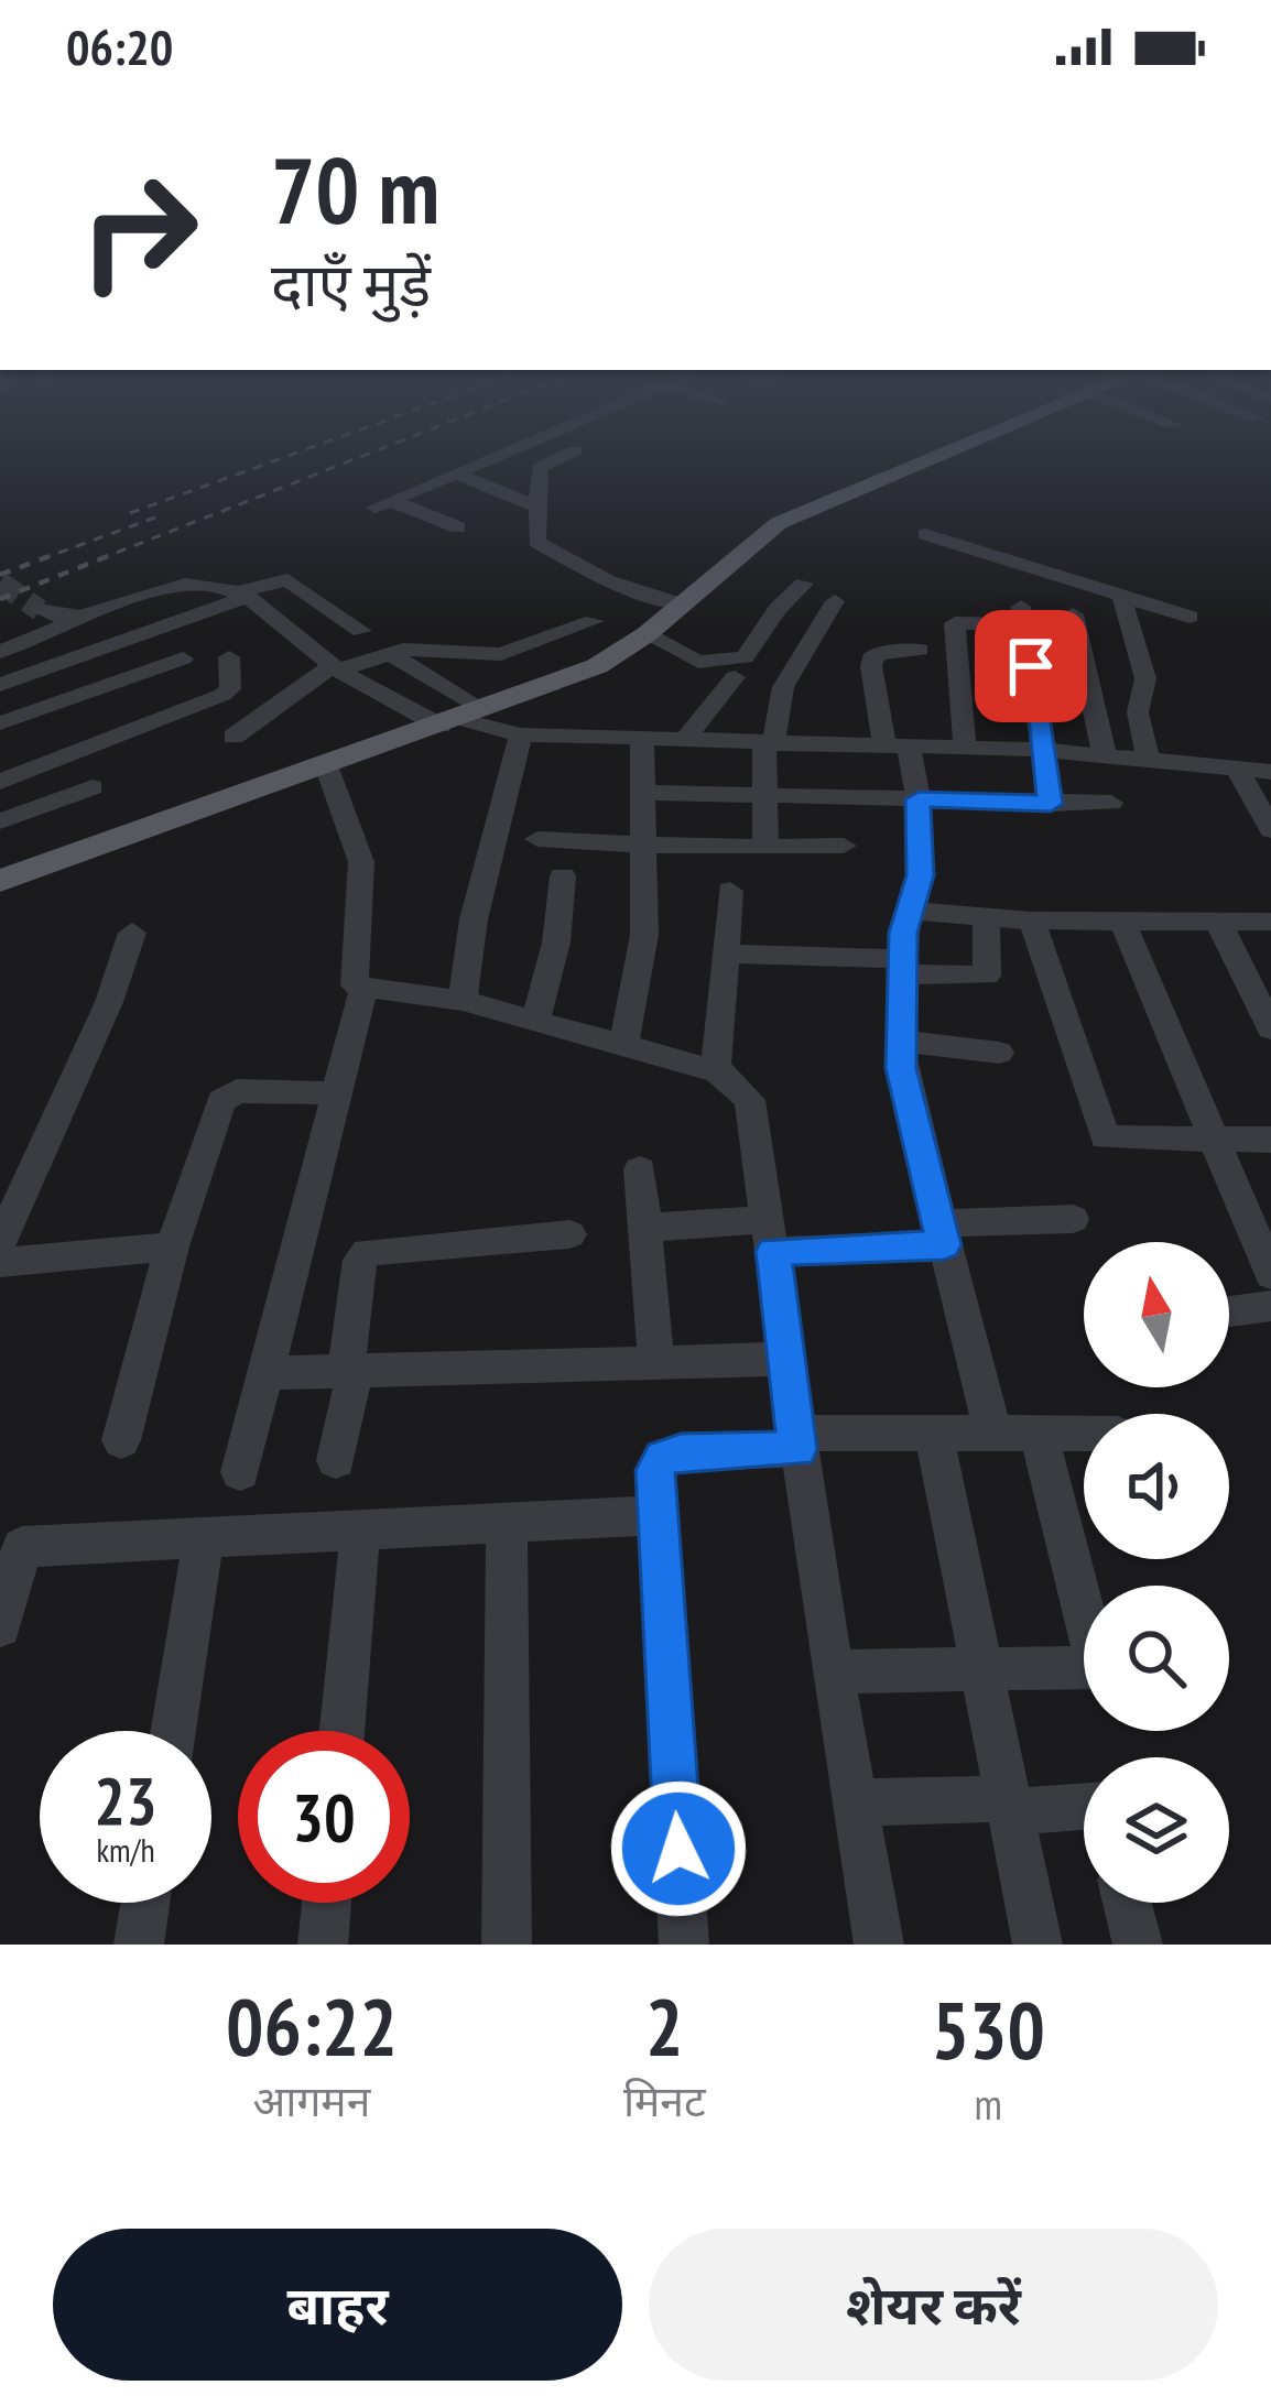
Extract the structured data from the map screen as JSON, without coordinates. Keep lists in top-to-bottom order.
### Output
{
  "north": "top",
  "page": {
    "status": "06:20",
    "turn": ["70 m", "दाएँ मुड़ें"],
    "speed": "23 km/h",
    "limit": "30",
    "eta": [
      "06:22",
      "आगमन",
      "2",
      "मिनट",
      "530",
      "m"
    ],
    "buttons": ["बाहर", "शेयर करें"]
  }
}
